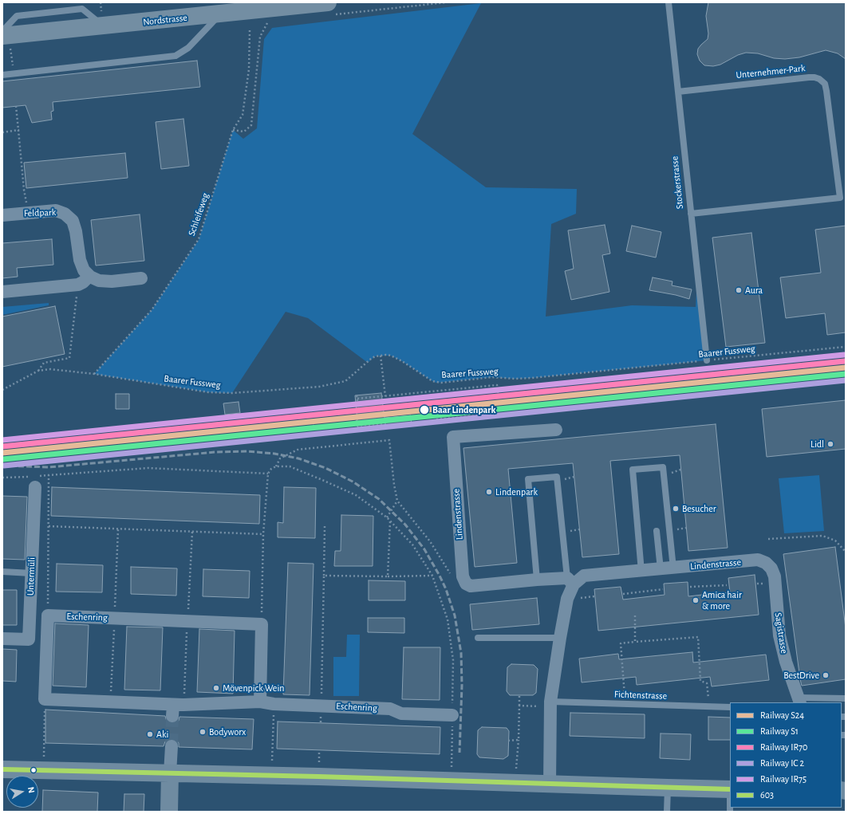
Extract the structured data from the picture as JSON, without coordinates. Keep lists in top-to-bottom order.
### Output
{
  "streets": {
    "main road": ["Nordstrasse"],
    "street": [
      "Feldpark",
      "Lindenstrasse",
      "Untermüli",
      "Eschenring",
      "Sagistrasse"
    ],
    "lane": ["Unternehmer-Park", "Stockerstrasse", "Fichtenstrasse"],
    "path": ["Schleifeweg", "Baarer Fussweg"]
  },
  "crossings": [
    ["Unternehmer-Park", "Stockerstrasse"],
    ["Stockerstrasse", "Baarer Fussweg"],
    ["Schleifeweg", "Baarer Fussweg"],
    ["Lindenstrasse", "Sagistrasse"],
    ["Lindenstrasse", "Fichtenstrasse"]
  ],
  "places": [
    "Aura",
    "Baar Lindenpark",
    "Lidl",
    "Lindenpark",
    "Besucher",
    "Amica hair & more",
    "BestDrive",
    "Mövenpick Wein",
    "Bodyworx",
    "Aki"
  ],
  "lines": [
    "rail line IR75",
    "rail line IR70",
    "rail line S24",
    "rail line S1",
    "transit line 603"
  ],
  "legend": [
    "Railway S24",
    "Railway S1",
    "Railway IR70",
    "Railway IC 2",
    "Railway IR75",
    "603"
  ],
  "north": "right"
}
